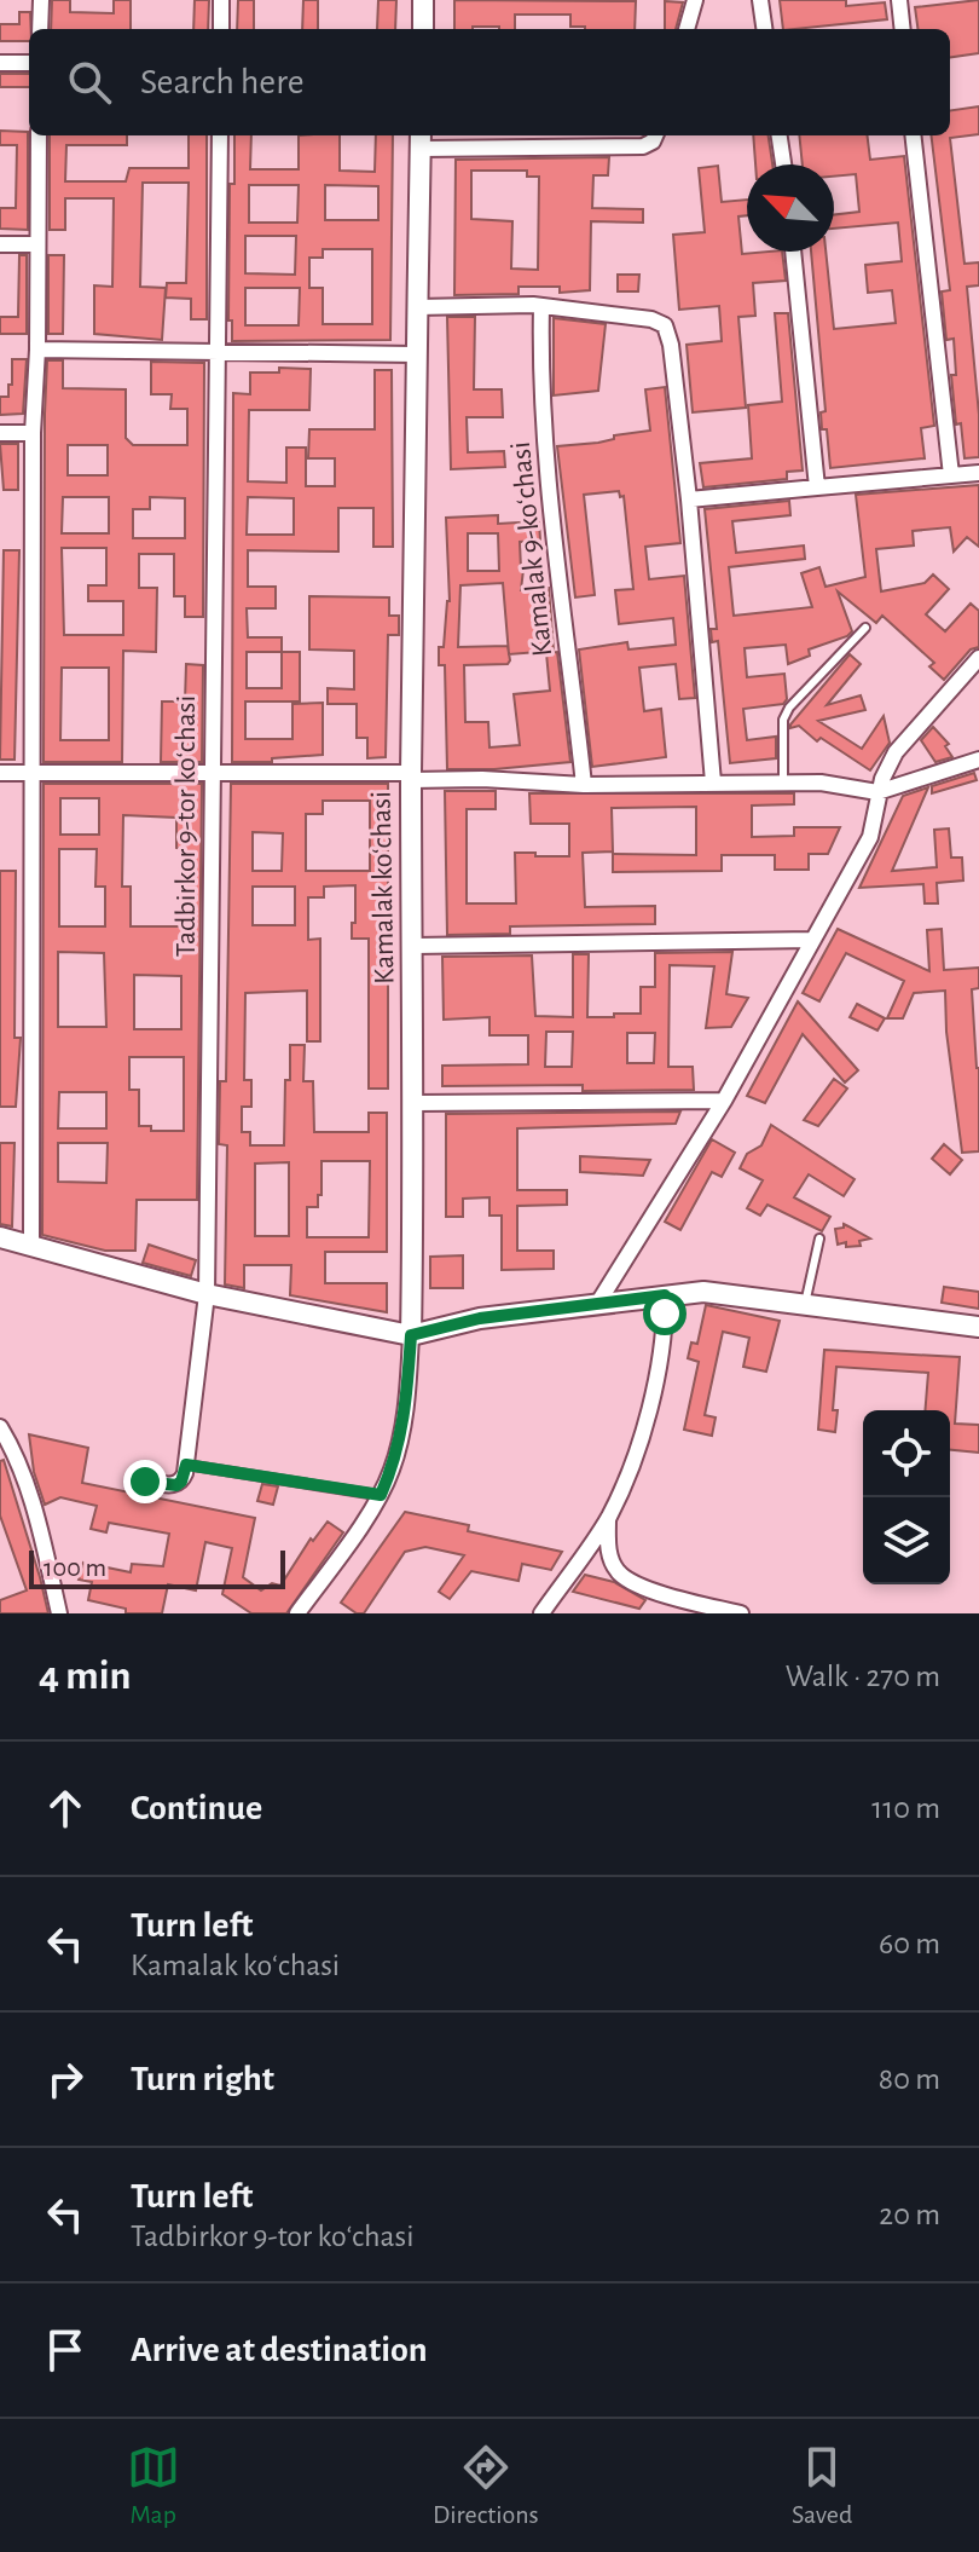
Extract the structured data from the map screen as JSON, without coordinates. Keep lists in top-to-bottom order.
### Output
{
  "streets": {
    "street": ["Kamalak 9-koʻchasi", "Tadbirkor 9-tor koʻchasi", "Kamalak koʻchasi"]
  },
  "scale_bar": "100 m",
  "north": "top left",
  "page": {
    "search": "Search here",
    "scale": "100 m",
    "heading": ["4 min", "Walk · 270 m"],
    "list": [
      ["Continue", "110 m"],
      ["Turn left", "Kamalak koʻchasi", "60 m"],
      ["Turn right", "80 m"],
      ["Turn left", "Tadbirkor 9-tor koʻchasi", "20 m"],
      "Arrive at destination"
    ],
    "nav": ["Map", "Directions", "Saved"]
  }
}
